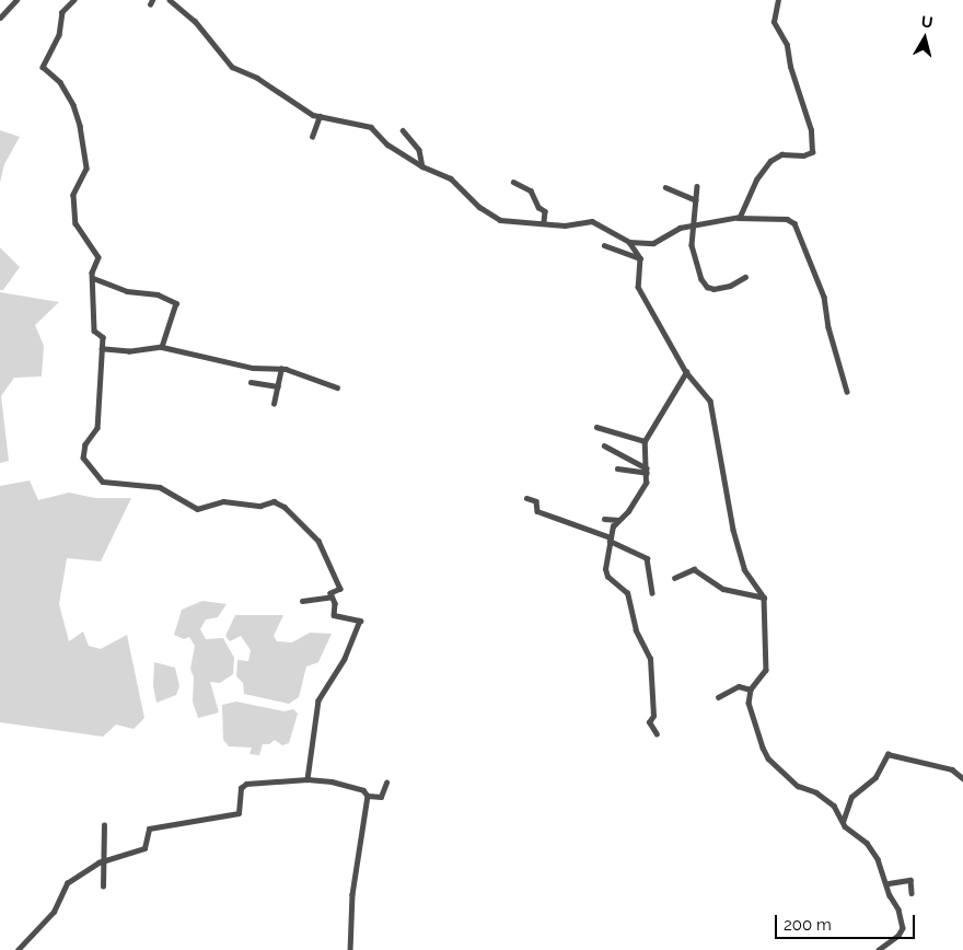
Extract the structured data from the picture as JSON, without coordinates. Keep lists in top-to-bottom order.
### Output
{
  "scale_bar": "200 m",
  "north": "top"
}
